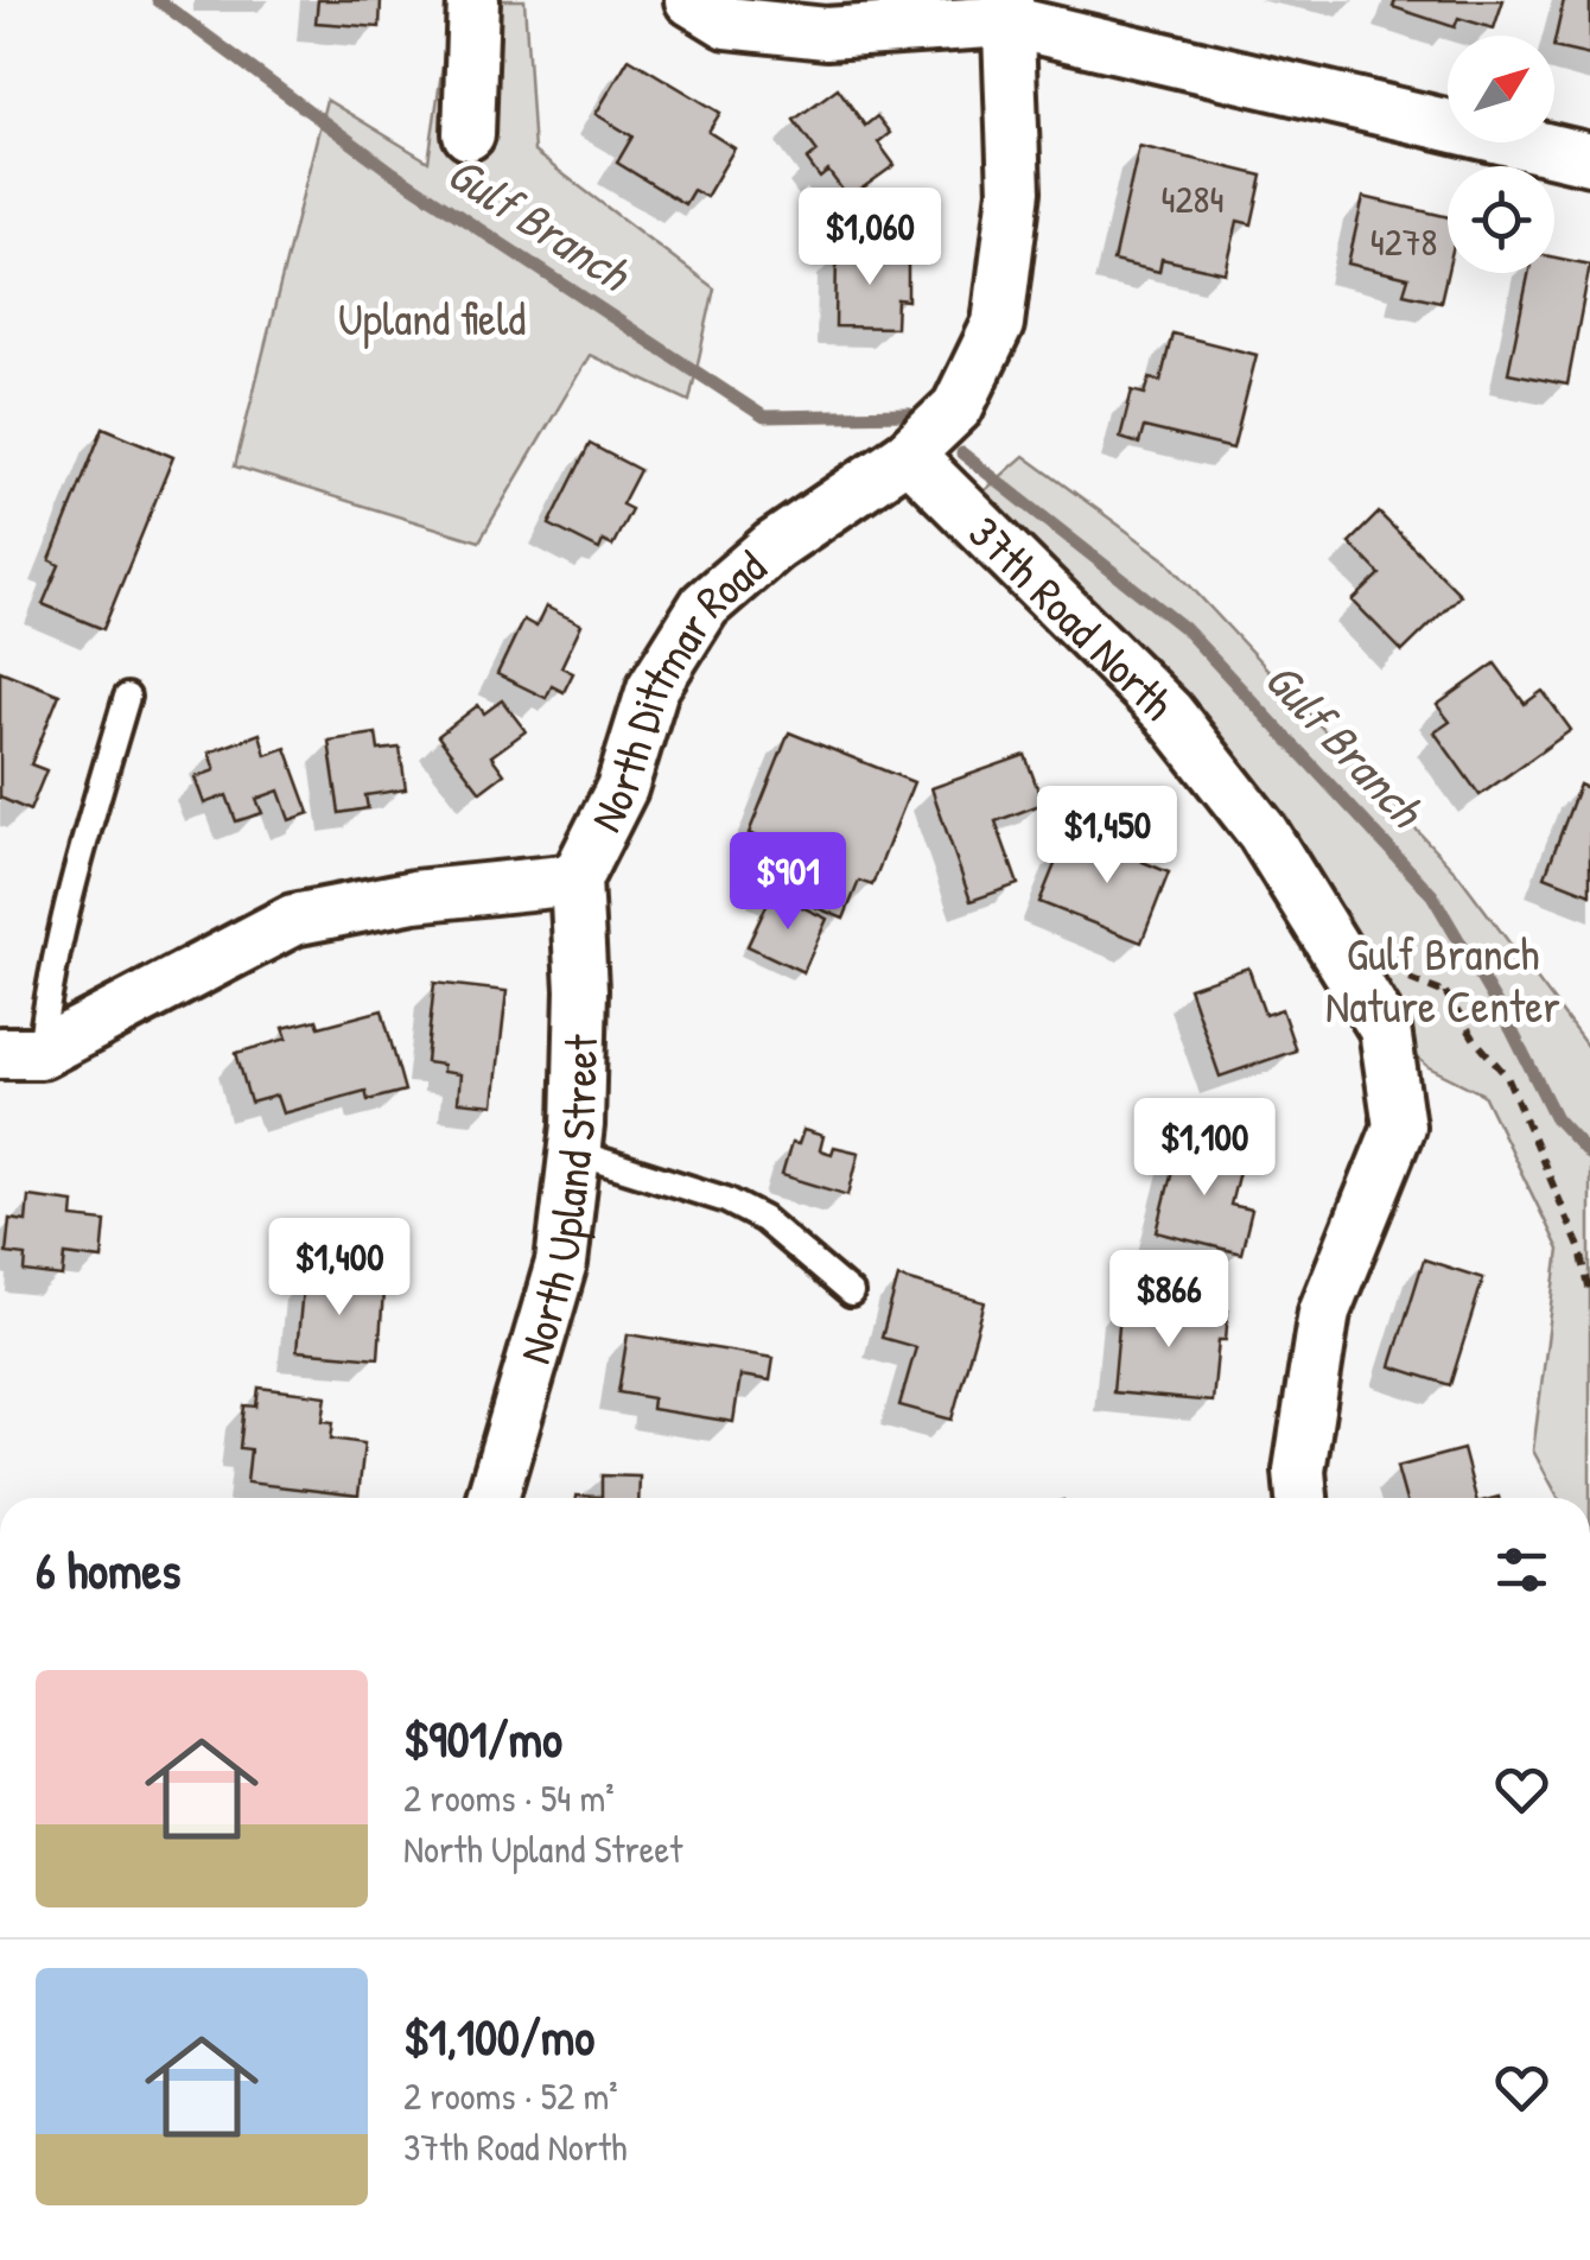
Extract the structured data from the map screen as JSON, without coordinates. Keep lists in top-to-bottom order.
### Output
{
  "streets": {
    "street": ["37th Road North", "North Dittmar Road", "North Upland Street"]
  },
  "crossings": [
    ["37th Road North", "North Dittmar Road"],
    ["North Dittmar Road", "North Upland Street"]
  ],
  "water": ["Gulf Branch"],
  "parks": ["Upland field", "Gulf Branch Nature Center"],
  "house_numbers": ["4284", "4278"],
  "north": "top right",
  "page": {
    "price": [
      "$1,060",
      "$1,450",
      "$901",
      "$1,100",
      "$1,400",
      "$866"
    ],
    "heading": "6 homes",
    "list": [
      {
        "name": "$901/mo",
        "note": "2 rooms · 54 m² · North Upland Street"
      },
      {
        "name": "$1,100/mo",
        "note": "2 rooms · 52 m² · 37th Road North"
      }
    ]
  }
}
